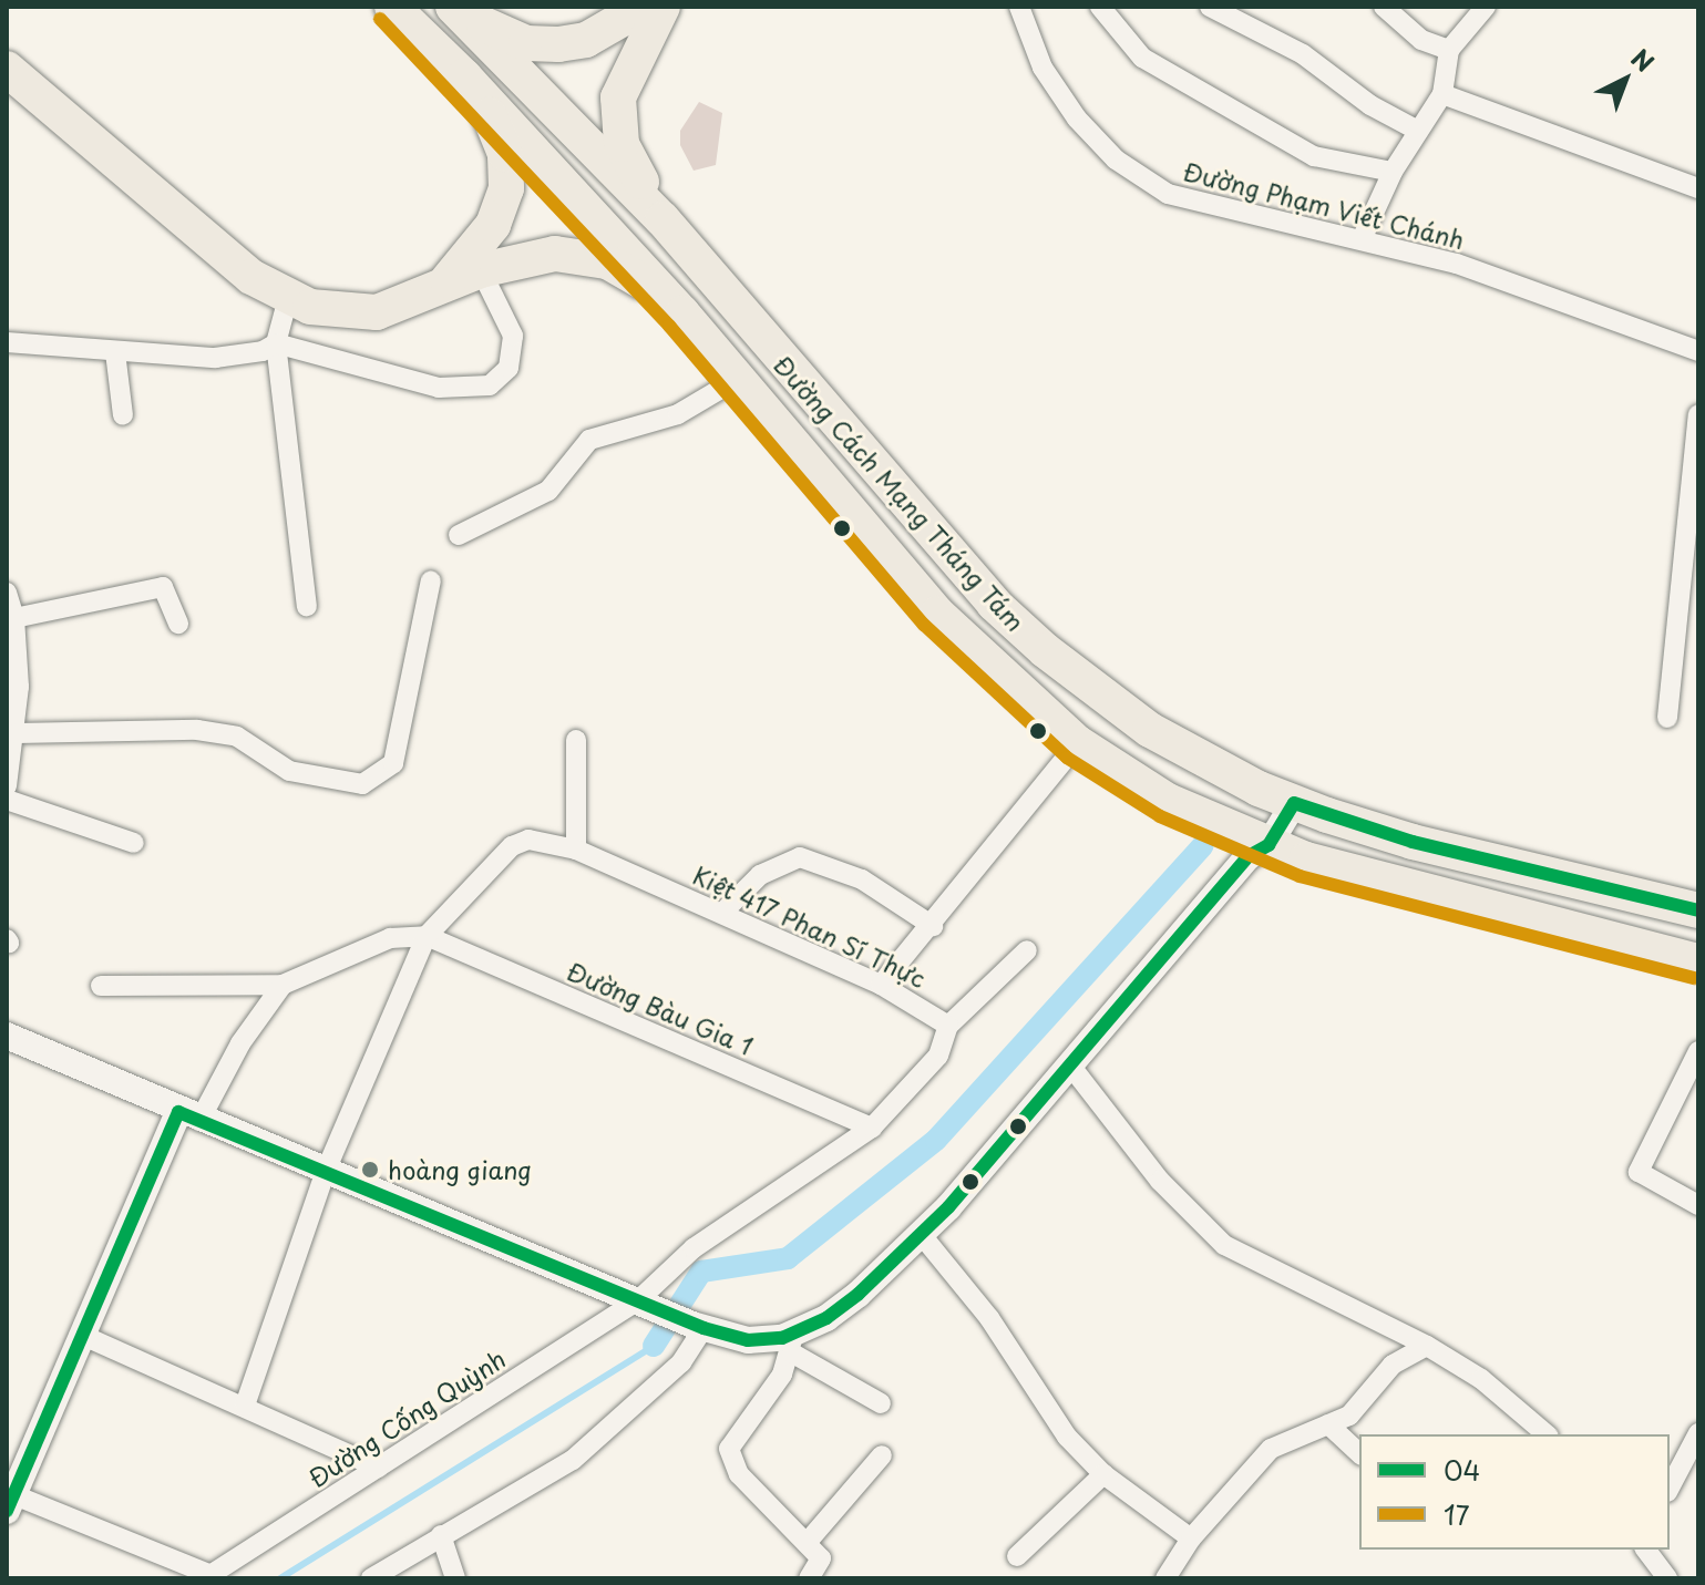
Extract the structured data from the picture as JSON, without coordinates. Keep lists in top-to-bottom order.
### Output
{
  "streets": {
    "highway": ["Đường Cách Mạng Tháng Tám"],
    "street": [
      "Đường Phạm Viết Chánh",
      "Kiệt 417 Phan Sĩ Thực",
      "Đường Bàu Gia 1",
      "Đường Cống Quỳnh"
    ]
  },
  "crossings": [
    ["Kiệt 417 Phan Sĩ Thực", "Đường Bàu Gia 1"],
    ["Đường Bàu Gia 1", "Đường Cống Quỳnh"]
  ],
  "places": ["hoàng giang"],
  "lines": ["transit line 17", "transit line 04"],
  "legend": ["04", "17"],
  "north": "top right"
}
